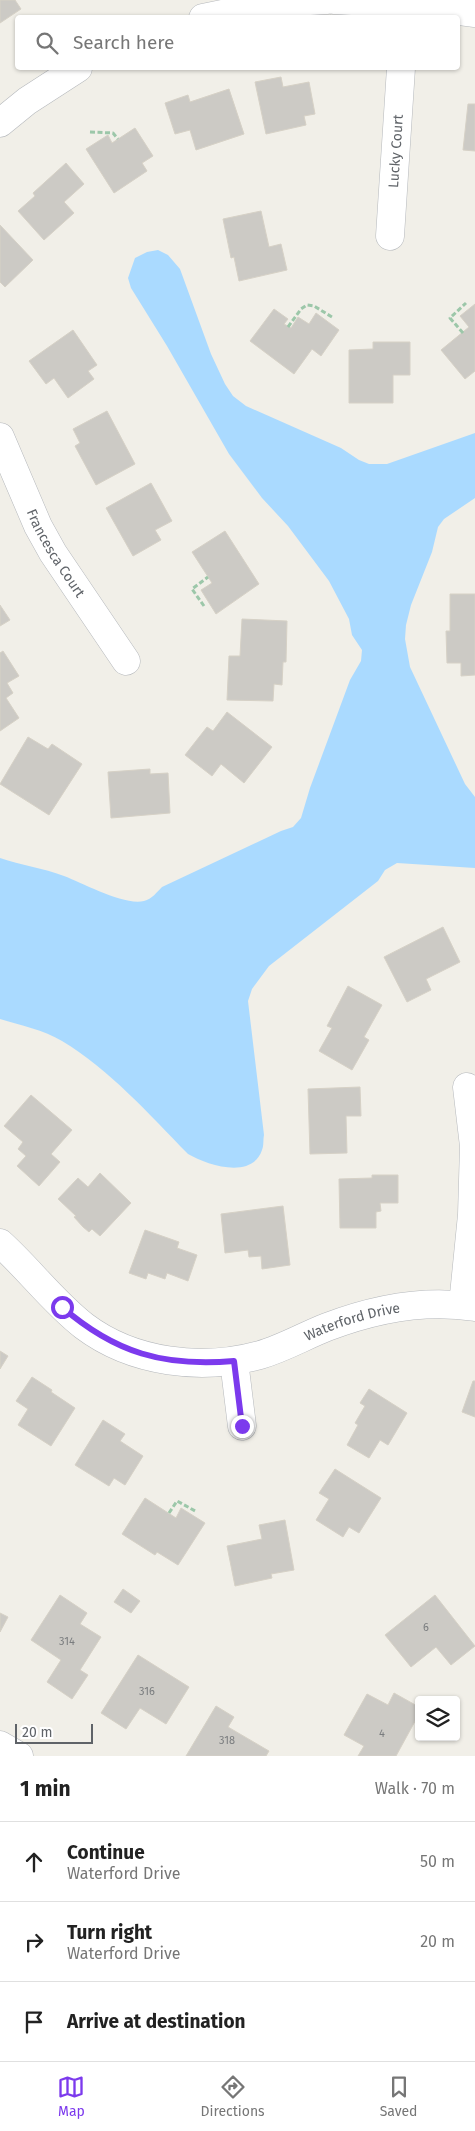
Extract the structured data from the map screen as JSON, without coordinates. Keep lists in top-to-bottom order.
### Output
{
  "streets": {
    "street": ["Lucky Court", "Francesca Court", "Waterford Drive"]
  },
  "house_numbers": [
    "6",
    "314",
    "316",
    "4",
    "318"
  ],
  "scale_bar": "20 m",
  "page": {
    "search": "Search here",
    "scale": "20 m",
    "heading": ["1 min", "Walk · 70 m"],
    "list": [
      ["Continue", "Waterford Drive", "50 m"],
      ["Turn right", "Waterford Drive", "20 m"],
      "Arrive at destination"
    ],
    "nav": ["Map", "Directions", "Saved"]
  }
}
